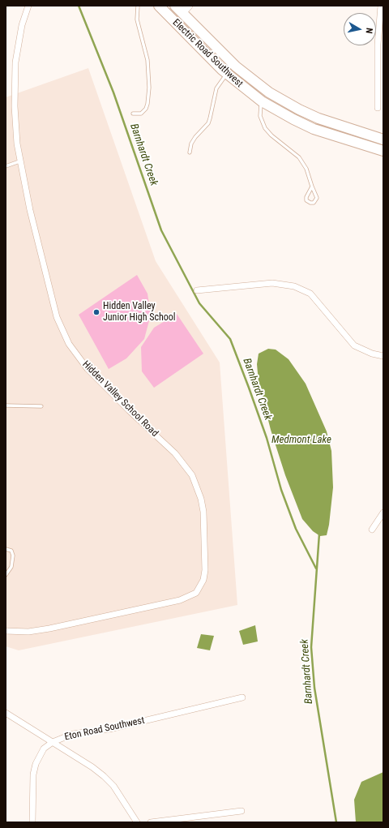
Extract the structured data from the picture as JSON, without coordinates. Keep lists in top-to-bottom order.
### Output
{
  "streets": {
    "main road": ["Electric Road Southwest"],
    "street": ["Hidden Valley School Road", "Eton Road Southwest"]
  },
  "water": ["Barnhardt Creek", "Medmont Lake"],
  "places": ["Hidden Valley Junior High School"],
  "north": "right"
}
